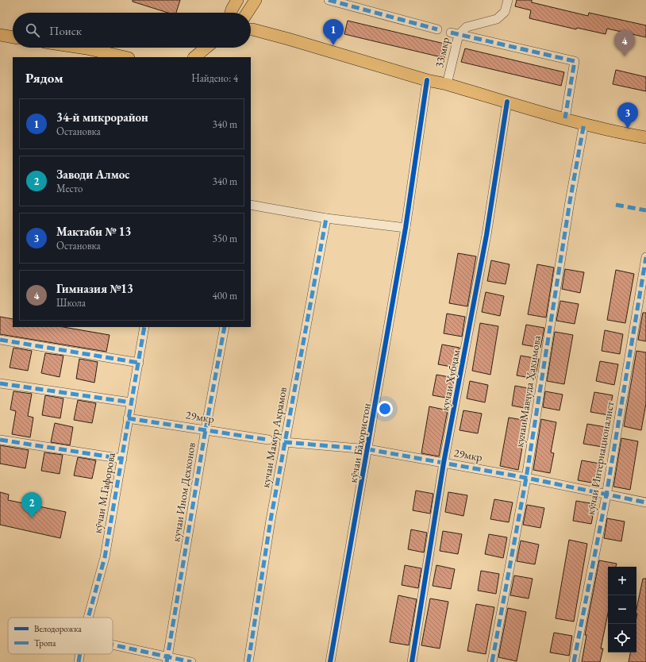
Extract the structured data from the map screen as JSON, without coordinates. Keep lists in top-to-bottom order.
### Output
{
  "streets": {
    "street": [
      "33 мкр",
      "кучаи Хубҷам",
      "кучаи Мавҷуда Ҳакимова",
      "29мкр",
      "кучаи Мамур Акрамов",
      "кӯчаи Баҳористон",
      "кӯчаи Интернационалист",
      "кучаи Ином Дехконов",
      "кӯчаи М.Гафорова"
    ]
  },
  "crossings": [
    ["кучаи Хубҷам", "29мкр"],
    ["кучаи Мавҷуда Ҳакимова", "29мкр"],
    ["29мкр", "кучаи Мамур Акрамов"],
    ["29мкр", "кӯчаи Баҳористон"],
    ["29мкр", "кӯчаи Интернационалист"],
    ["29мкр", "кучаи Ином Дехконов"],
    ["29мкр", "кӯчаи М.Гафорова"]
  ],
  "legend": ["Велодорожка", "Тропа"],
  "page": {
    "search": "Поиск",
    "pins": [
      "1",
      "4",
      "3",
      "2"
    ],
    "heading": ["Рядом", "Найдено: 4"],
    "list": [
      {
        "mark": "1",
        "name": "34-й микрорайон",
        "note": "Остановка",
        "value": "340 m"
      },
      {
        "mark": "2",
        "name": "Заводи Алмос",
        "note": "Место",
        "value": "340 m"
      },
      {
        "mark": "3",
        "name": "Мактаби № 13",
        "note": "Остановка",
        "value": "350 m"
      },
      {
        "mark": "4",
        "name": "Гимназия №13",
        "note": "Школа",
        "value": "400 m"
      }
    ],
    "map_buttons": ["+", "−"]
  }
}
